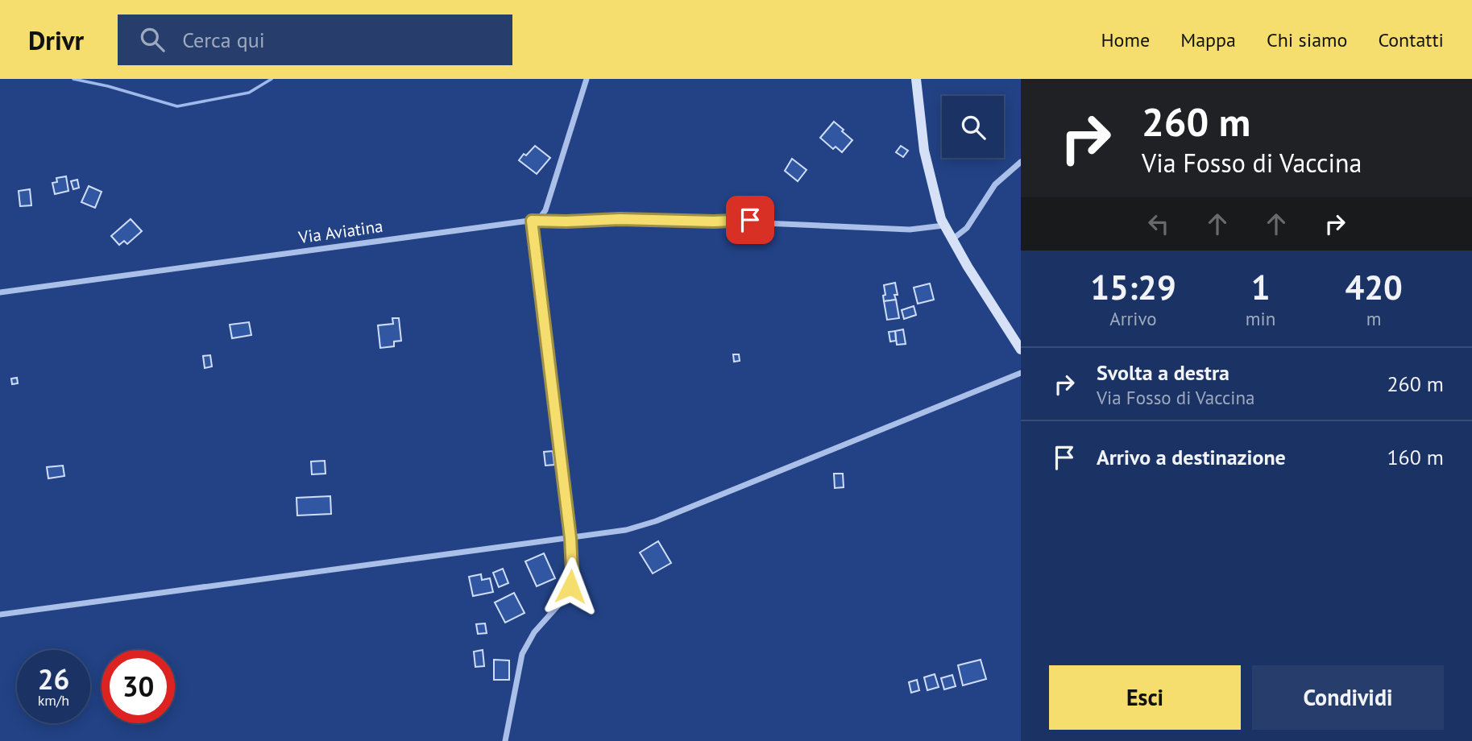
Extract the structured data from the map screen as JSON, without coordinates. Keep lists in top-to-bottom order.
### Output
{
  "streets": {
    "street": ["Via Aviatina"]
  },
  "page": {
    "header": "Drivr",
    "search": "Cerca qui",
    "nav": [
      "Home",
      "Mappa",
      "Chi siamo",
      "Contatti"
    ],
    "turn": ["260 m", "Via Fosso di Vaccina"],
    "eta": [
      "15:29",
      "Arrivo",
      "1",
      "min",
      "420",
      "m"
    ],
    "list": [
      {
        "name": "Svolta a destra",
        "note": "Via Fosso di Vaccina",
        "value": "260 m"
      },
      {
        "name": "Arrivo a destinazione",
        "value": "160 m"
      }
    ],
    "speed": "26 km/h",
    "limit": "30",
    "buttons": ["Esci", "Condividi"]
  }
}
